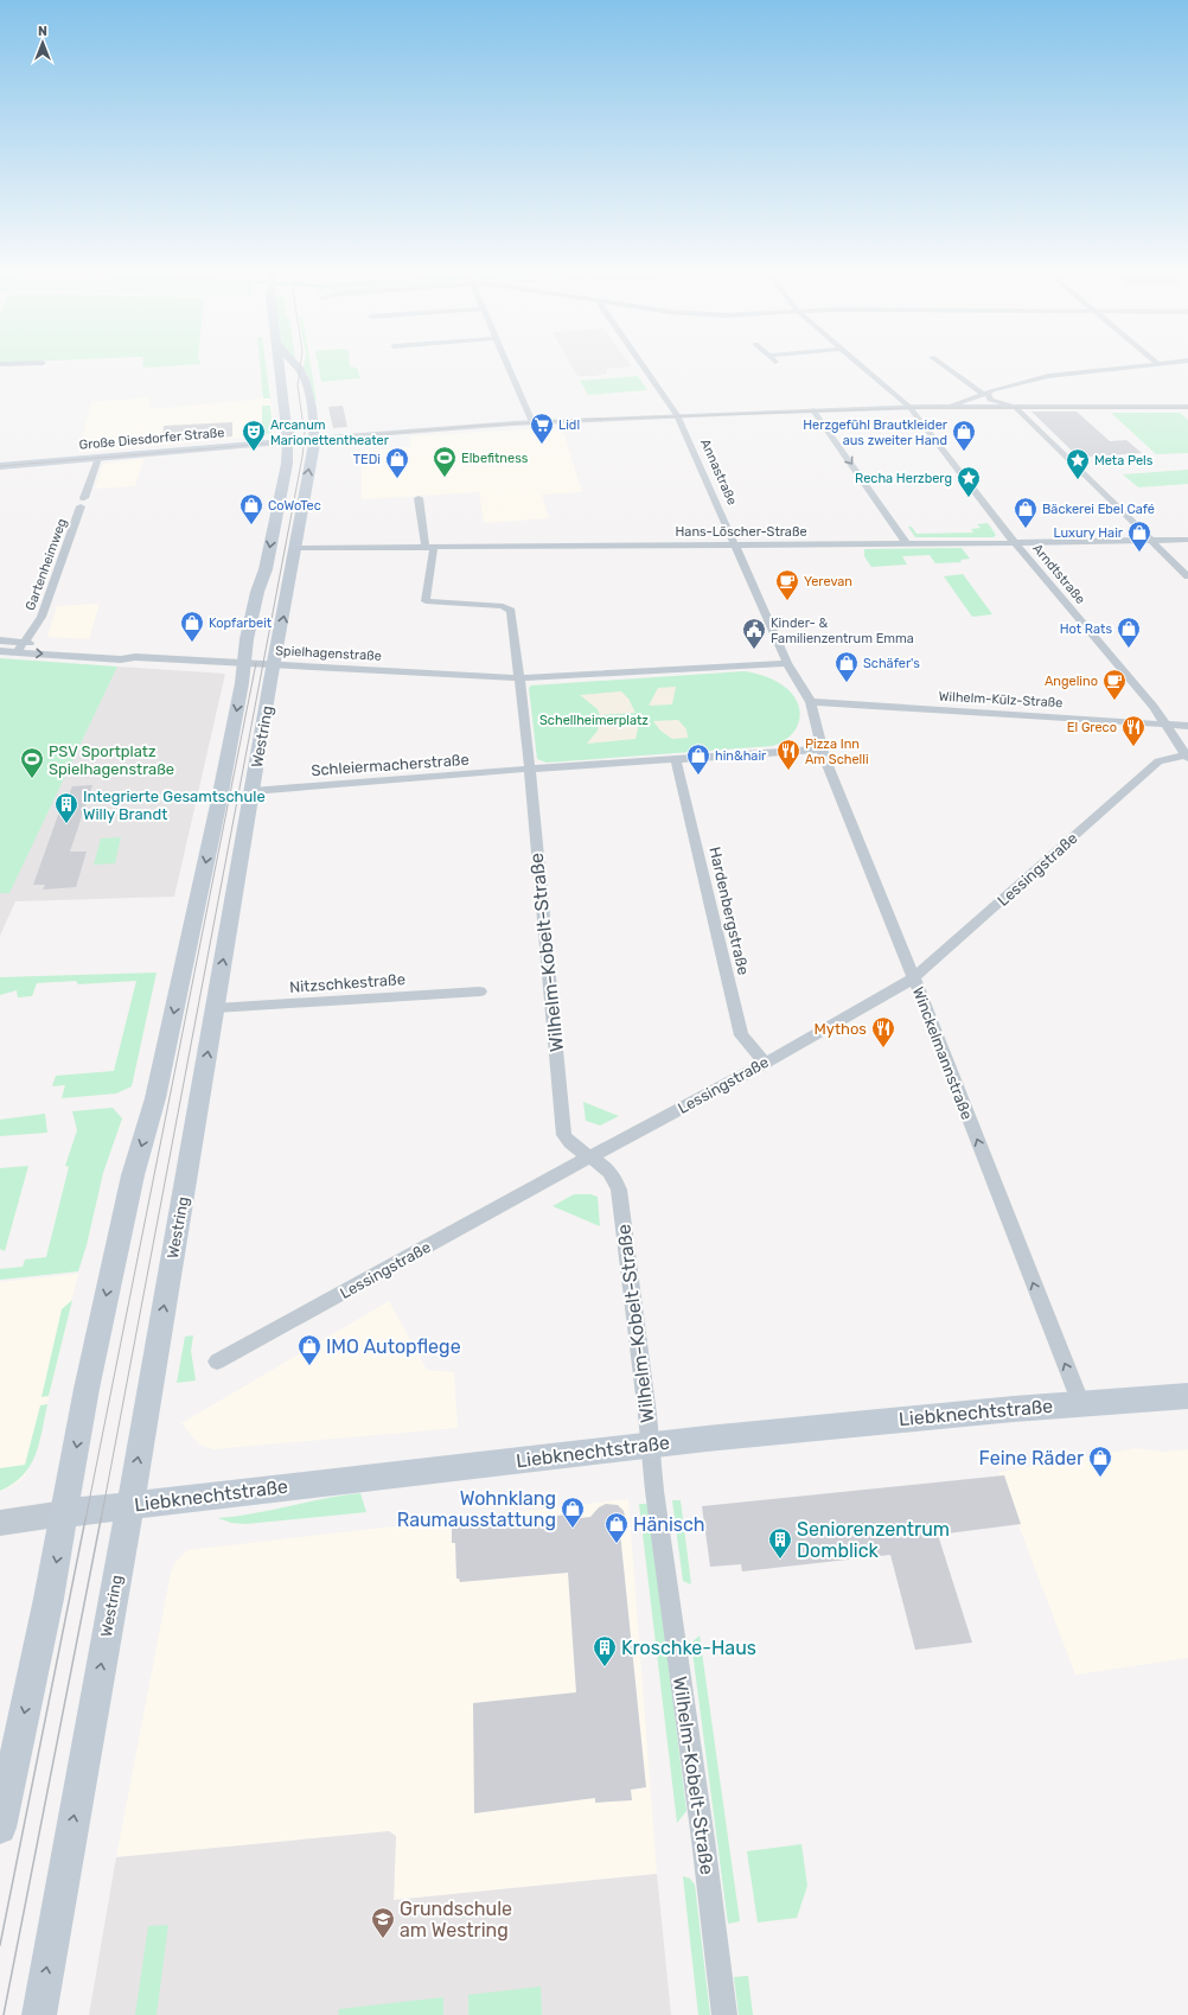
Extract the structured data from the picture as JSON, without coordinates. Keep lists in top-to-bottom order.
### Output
{
  "streets": {
    "main road": ["Große Diesdorfer Straße", "Westring", "Liebknechtstraße"],
    "street": [
      "Annastraße",
      "Hans-Löscher-Straße",
      "Gartenheimweg",
      "Arndtstraße",
      "Spielhagenstraße",
      "Wilhelm-Külz-Straße",
      "Schleiermacherstraße",
      "Lessingstraße",
      "Hardenbergstraße",
      "Wilhelm-Kobelt-Straße",
      "Nitzschkestraße",
      "Winckelmannstraße"
    ]
  },
  "crossings": [
    ["Große Diesdorfer Straße", "Annastraße"],
    ["Große Diesdorfer Straße", "Gartenheimweg"],
    ["Große Diesdorfer Straße", "Arndtstraße"],
    ["Große Diesdorfer Straße", "Westring"],
    ["Annastraße", "Hans-Löscher-Straße"],
    ["Annastraße", "Wilhelm-Külz-Straße"],
    ["Annastraße", "Winckelmannstraße"],
    ["Hans-Löscher-Straße", "Arndtstraße"],
    ["Hans-Löscher-Straße", "Westring"],
    ["Gartenheimweg", "Spielhagenstraße"],
    ["Arndtstraße", "Wilhelm-Külz-Straße"],
    ["Arndtstraße", "Lessingstraße"],
    ["Spielhagenstraße", "Westring"],
    ["Wilhelm-Külz-Straße", "Winckelmannstraße"],
    ["Westring", "Schleiermacherstraße"],
    ["Westring", "Nitzschkestraße"],
    ["Westring", "Liebknechtstraße"],
    ["Schleiermacherstraße", "Wilhelm-Kobelt-Straße"],
    ["Lessingstraße", "Hardenbergstraße"],
    ["Lessingstraße", "Wilhelm-Kobelt-Straße"],
    ["Lessingstraße", "Winckelmannstraße"],
    ["Wilhelm-Kobelt-Straße", "Liebknechtstraße"],
    ["Winckelmannstraße", "Liebknechtstraße"]
  ],
  "one_way": ["Winckelmannstraße"],
  "parks": ["Schellheimerplatz"],
  "places": {
    "supermarket": ["Lidl"],
    "theatre": ["Arcanum Marionettentheater"],
    "shop": [
      "Herzgefühl Brautkleider aus zweiter Hand",
      "TEDi",
      "CoWoTec",
      "Bäckerei Ebel Café",
      "Luxury Hair",
      "Kopfarbeit",
      "Hot Rats",
      "Schäfer's",
      "hin&hair",
      "IMO Autopflege",
      "Feine Räder",
      "Wohnklang Raumausstattung",
      "Hänisch"
    ],
    "sports": ["Elbefitness", "PSV Sportplatz Spielhagenstraße"],
    "place": ["Meta Pels", "Recha Herzberg"],
    "cafe": ["Yerevan", "Angelino"],
    "public building": ["Kinder- & Familienzentrum Emma"],
    "restaurant": ["El Greco", "Pizza Inn Am Schelli", "Mythos"],
    "building": ["Integrierte Gesamtschule Willy Brandt", "Seniorenzentrum Domblick", "Kroschke-Haus"],
    "school or university": ["Grundschule am Westring"]
  },
  "north": "top"
}
